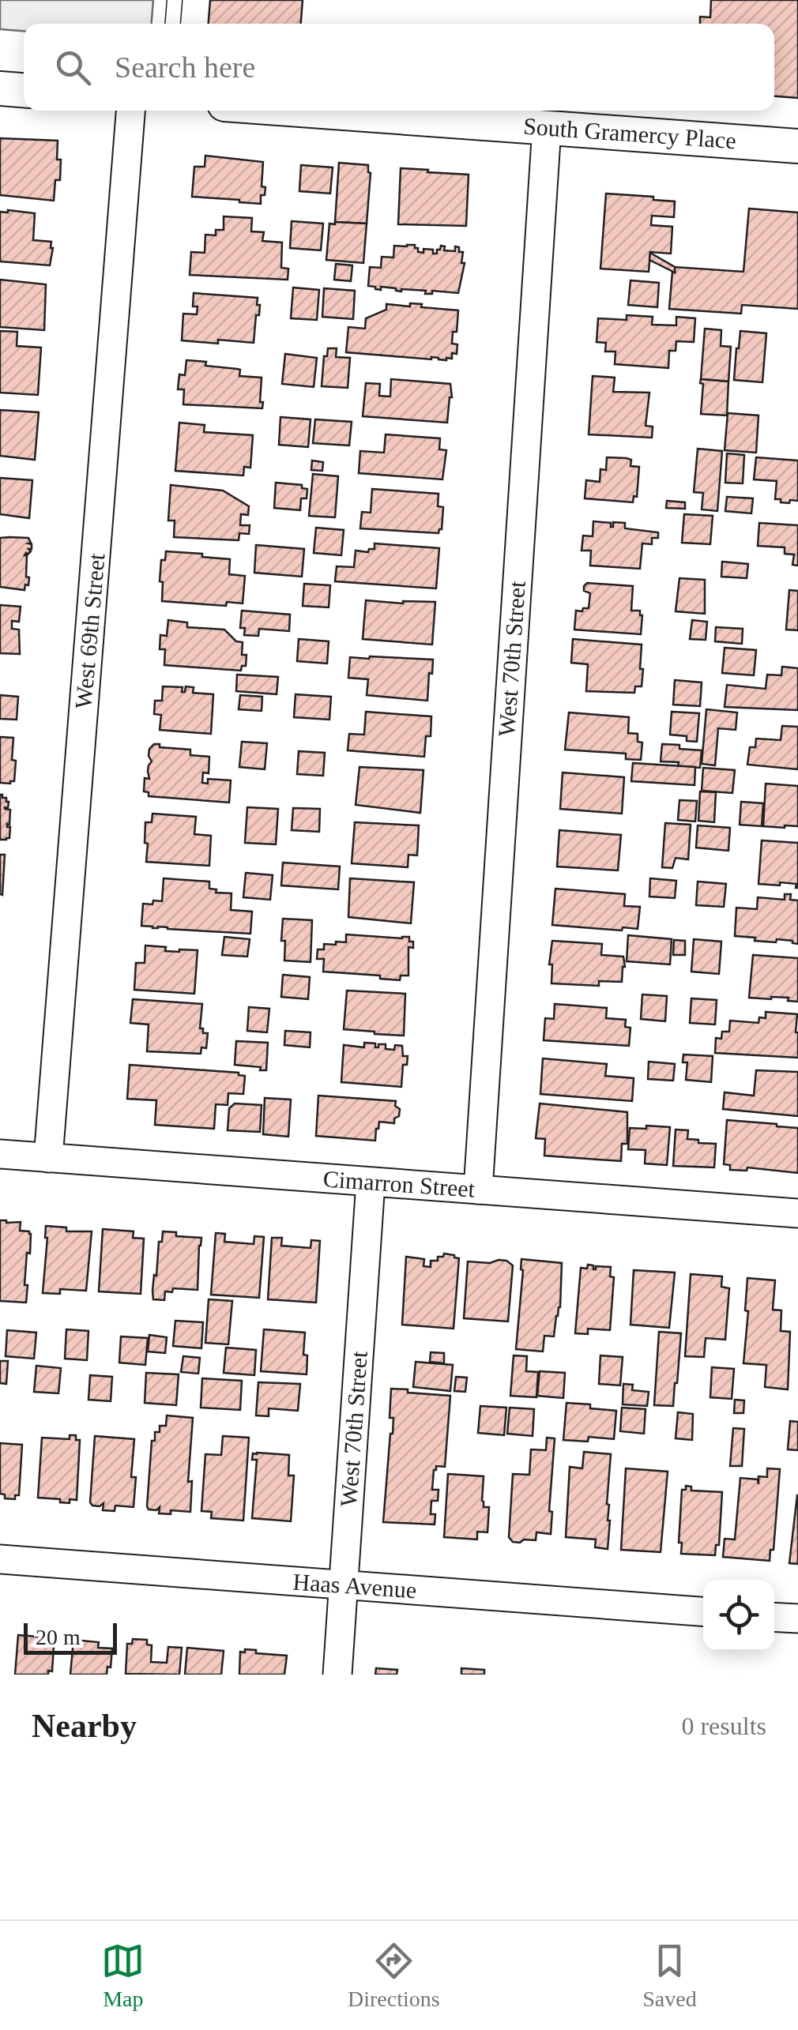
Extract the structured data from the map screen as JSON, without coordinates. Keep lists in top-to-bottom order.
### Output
{
  "streets": {
    "street": [
      "South Gramercy Place",
      "West 69th Street",
      "West 70th Street",
      "Cimarron Street",
      "Haas Avenue"
    ]
  },
  "crossings": [
    ["South Gramercy Place", "West 70th Street"],
    ["West 69th Street", "Cimarron Street"],
    ["West 70th Street", "Cimarron Street"],
    ["West 70th Street", "Haas Avenue"]
  ],
  "scale_bar": "20 m",
  "page": {
    "search": "Search here",
    "scale": "20 m",
    "heading": ["Nearby", "0 results"],
    "nav": ["Map", "Directions", "Saved"]
  }
}
